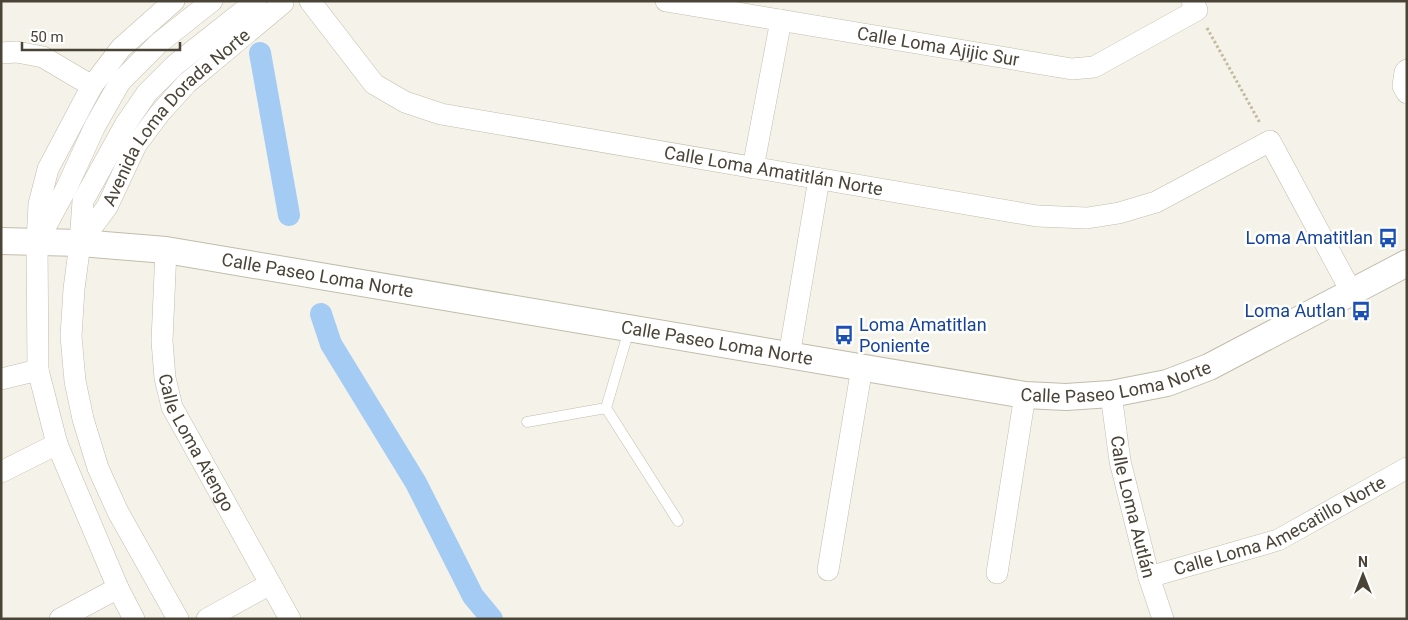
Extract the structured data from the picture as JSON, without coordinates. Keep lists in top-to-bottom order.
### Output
{
  "streets": {
    "street": [
      "Calle Loma Ajijic Sur",
      "Avenida Loma Dorada Norte",
      "Calle Loma Amatitlán Norte",
      "Calle Paseo Loma Norte",
      "Calle Loma Atengo",
      "Calle Loma Autlán",
      "Calle Loma Amecatillo Norte"
    ]
  },
  "crossings": [
    ["Avenida Loma Dorada Norte", "Calle Paseo Loma Norte"],
    ["Calle Paseo Loma Norte", "Calle Loma Atengo"],
    ["Calle Paseo Loma Norte", "Calle Loma Autlán"],
    ["Calle Loma Autlán", "Calle Loma Amecatillo Norte"]
  ],
  "places": {
    "bus stop": ["Loma Amatitlan", "Loma Autlan", "Loma Amatitlan Poniente"]
  },
  "scale_bar": "50 m",
  "north": "top"
}
